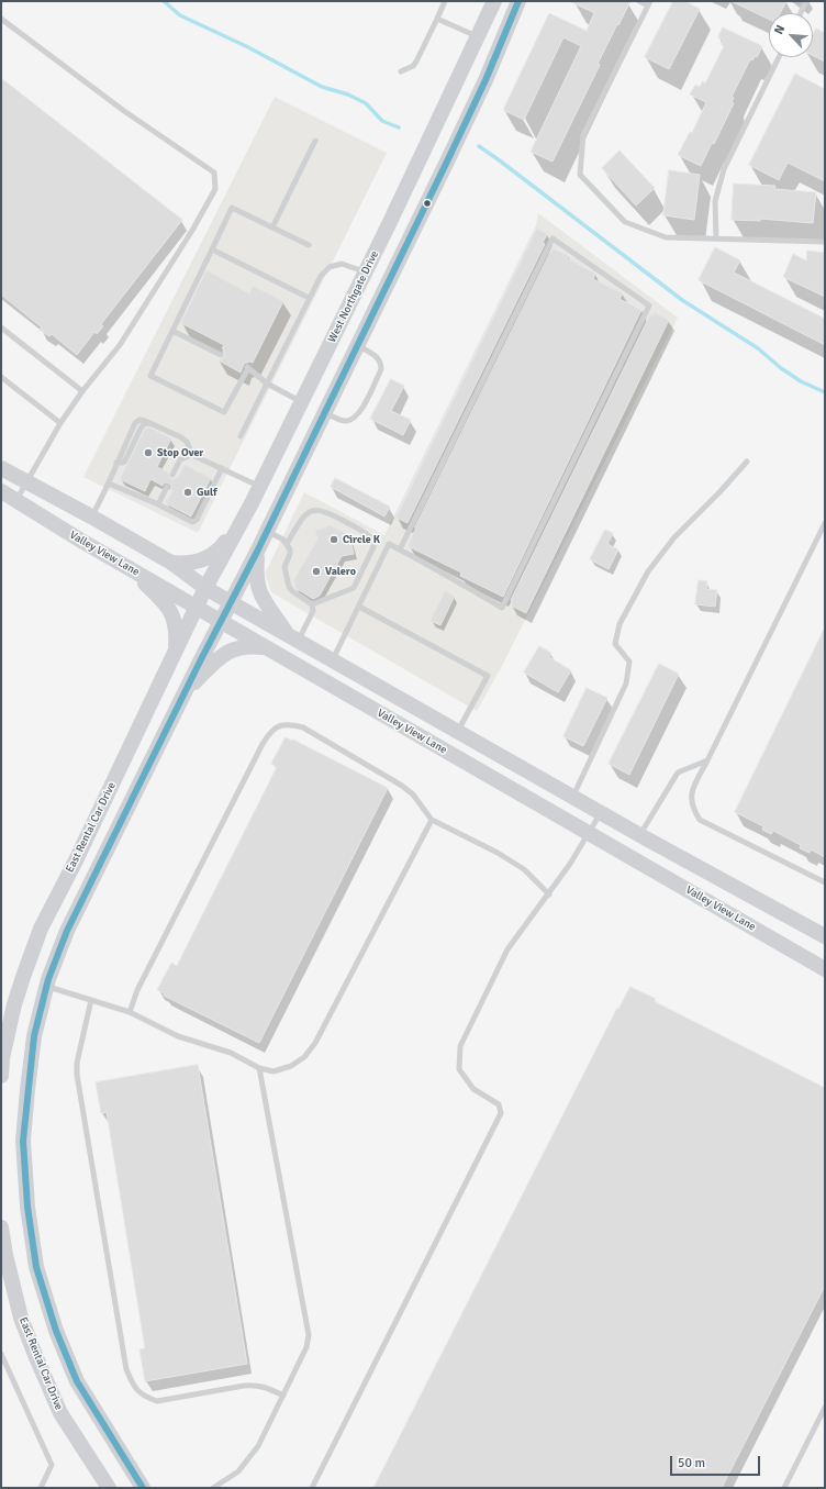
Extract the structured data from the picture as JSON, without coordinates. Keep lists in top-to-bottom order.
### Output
{
  "streets": {
    "main road": ["West Northgate Drive", "Valley View Lane", "East Rental Car Drive"]
  },
  "crossings": [
    ["West Northgate Drive", "East Rental Car Drive"],
    ["Valley View Lane", "East Rental Car Drive"]
  ],
  "places": [
    "Stop Over",
    "Gulf",
    "Circle K",
    "Valero"
  ],
  "scale_bar": "50 m",
  "north": "top left"
}
